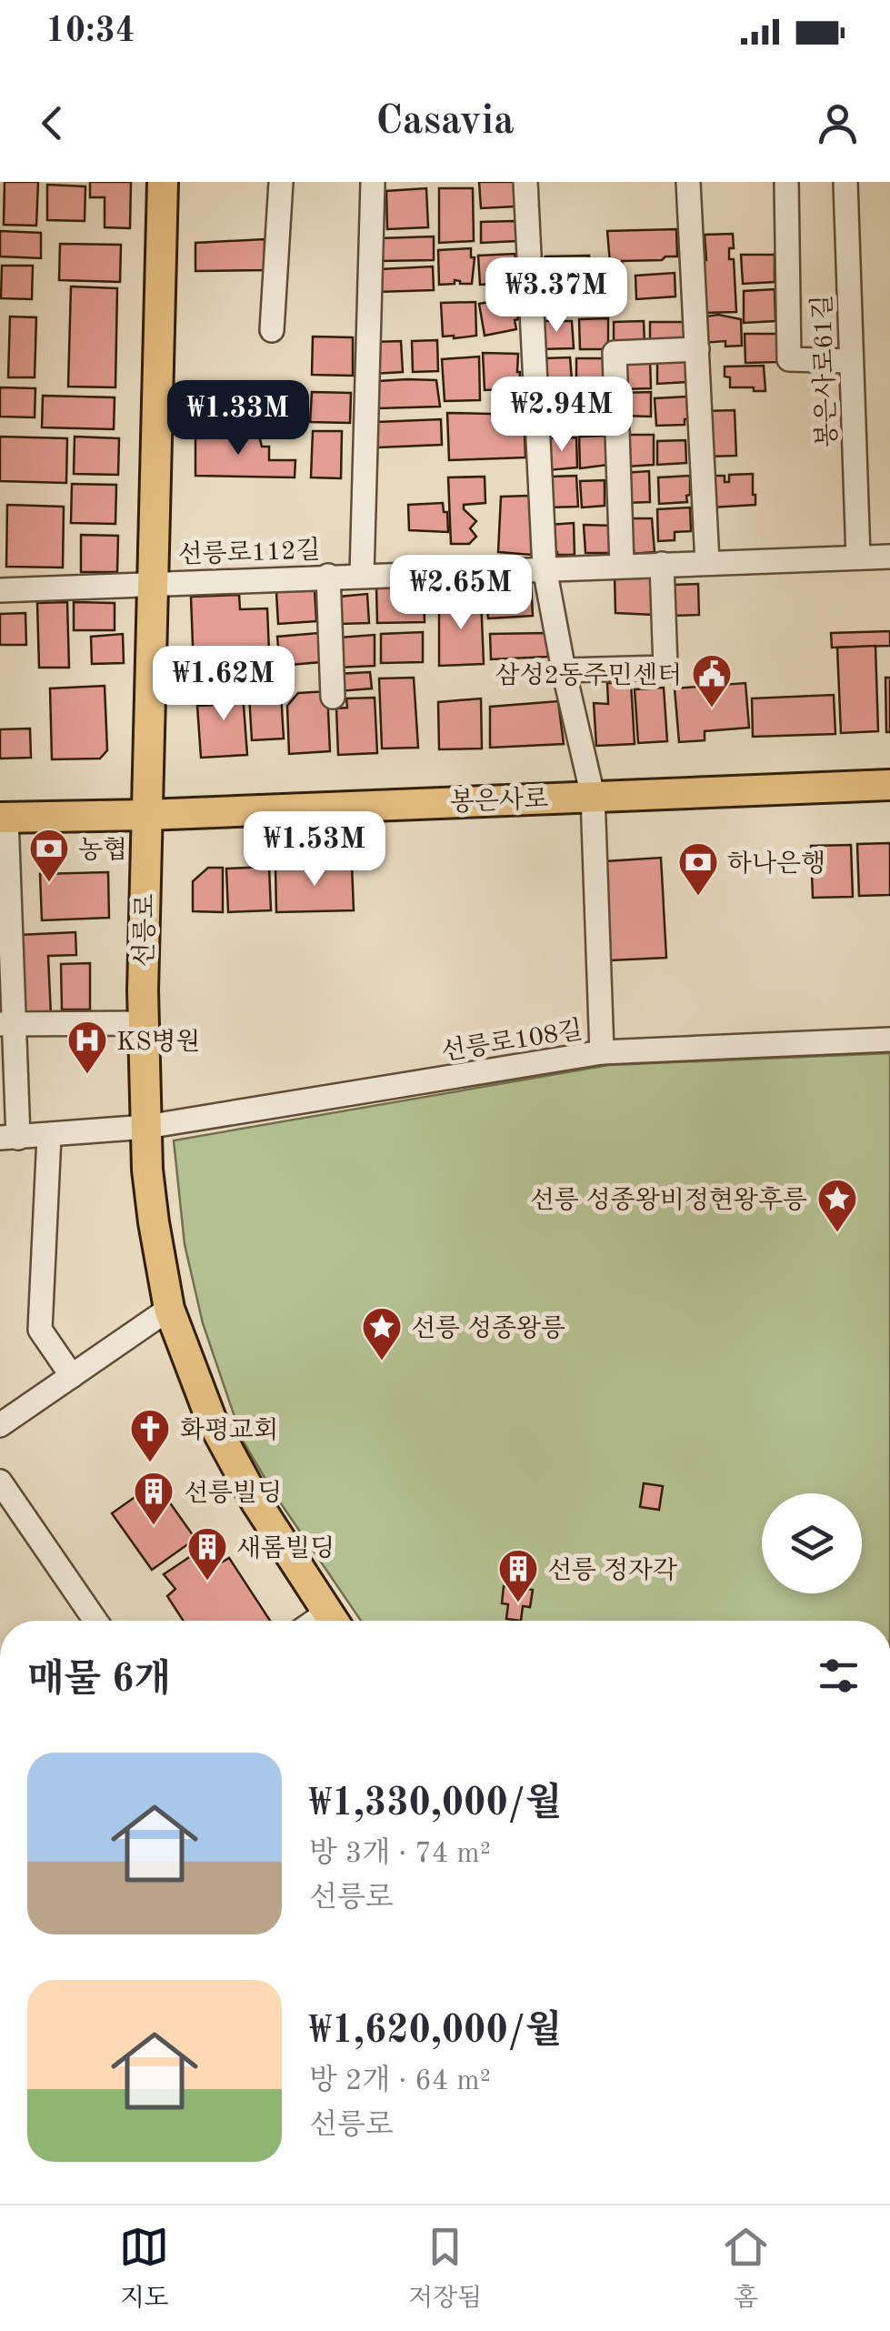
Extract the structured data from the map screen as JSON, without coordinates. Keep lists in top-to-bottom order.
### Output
{
  "streets": {
    "main road": ["봉은사로", "선릉로"],
    "street": ["봉은사로61길", "선릉로112길", "선릉로108길"]
  },
  "crossings": [
    ["봉은사로61길", "선릉로112길"],
    ["선릉로112길", "선릉로"],
    ["봉은사로", "선릉로"],
    ["선릉로", "선릉로108길"]
  ],
  "places": {
    "public building": ["삼성2동주민센터"],
    "bank": ["농협", "하나은행"],
    "hospital": ["KS병원"],
    "place": ["선릉 성종왕비정현왕후릉", "선릉 성종왕릉"],
    "church": ["화평교회"],
    "building": ["선릉빌딩", "새롬빌딩", "선릉 정자각"]
  },
  "page": {
    "status": "10:34",
    "header": "Casavia",
    "price": [
      "₩3.37M",
      "₩2.94M",
      "₩1.33M",
      "₩2.65M",
      "₩1.62M",
      "₩1.53M"
    ],
    "heading": "매물 6개",
    "list": [
      {
        "name": "₩1,330,000/월",
        "note": "방 3개 · 74 m² · 선릉로"
      },
      {
        "name": "₩1,620,000/월",
        "note": "방 2개 · 64 m² · 선릉로"
      }
    ],
    "tabs": ["지도", "저장됨", "홈"]
  }
}
